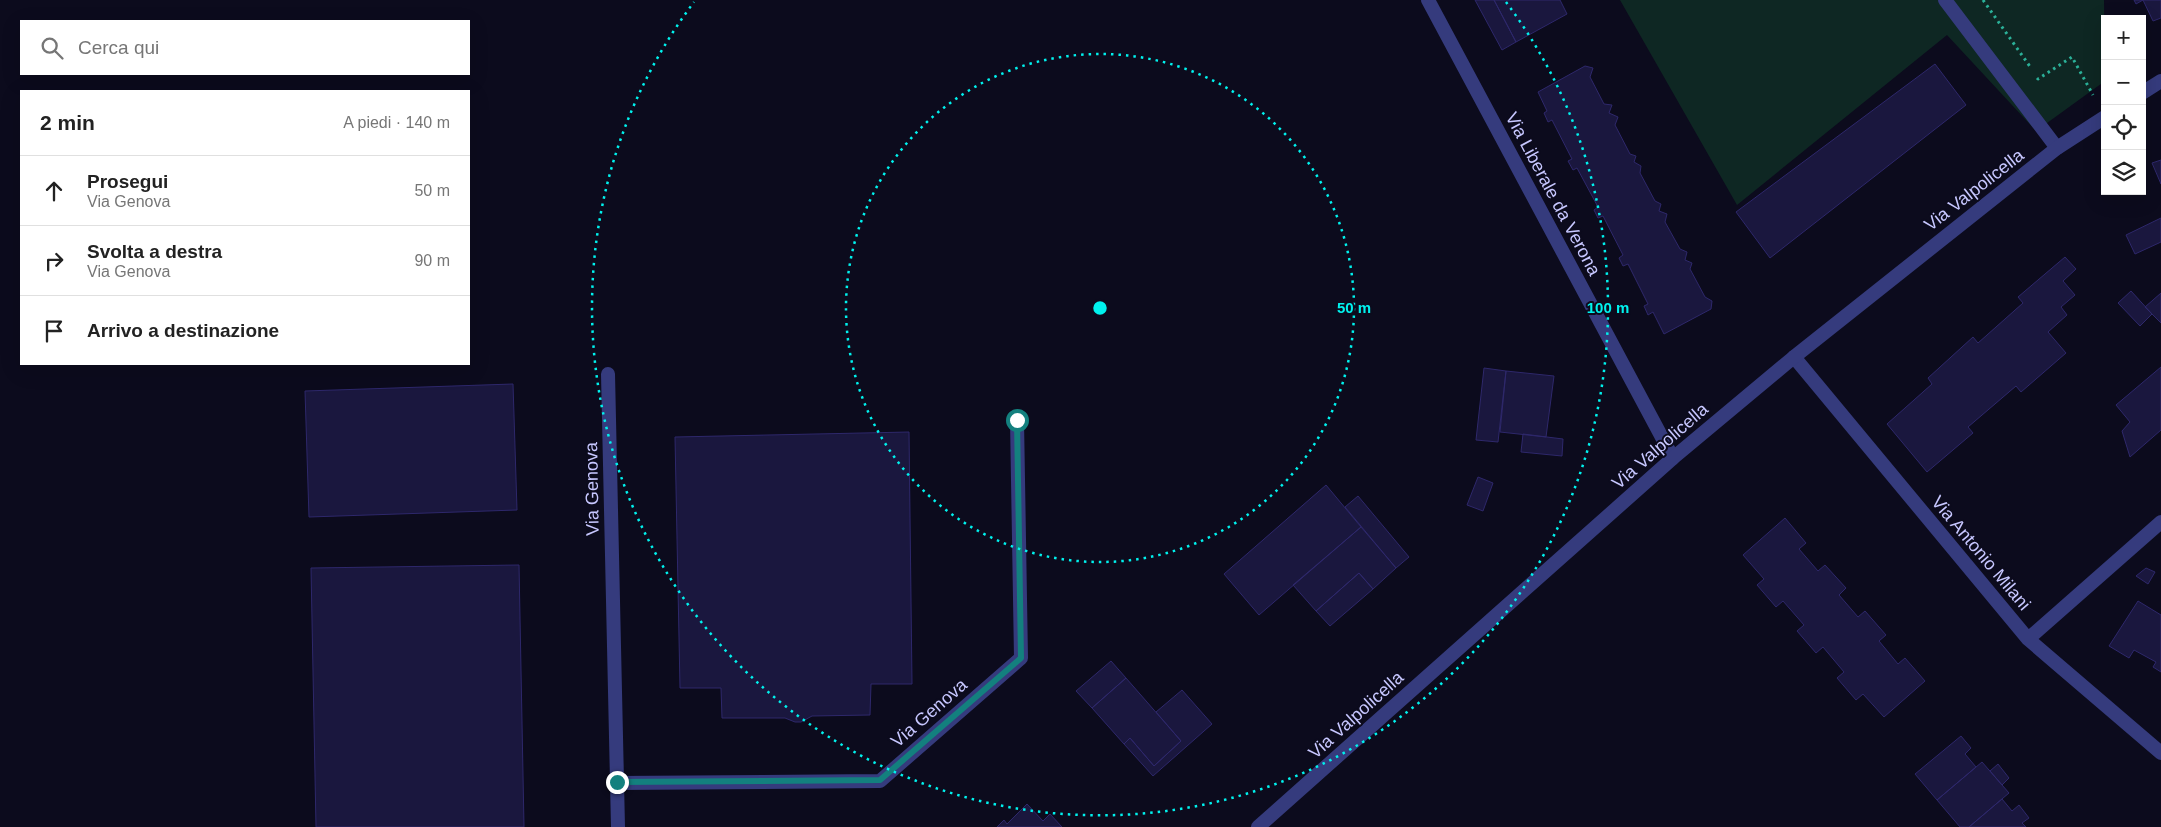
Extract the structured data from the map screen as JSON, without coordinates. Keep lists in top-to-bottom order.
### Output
{
  "streets": {
    "street": [
      "Via Valpolicella",
      "Via Liberale da Verona",
      "Via Genova",
      "Via Antonio Milani"
    ]
  },
  "crossings": [
    ["Via Valpolicella", "Via Liberale da Verona"],
    ["Via Valpolicella", "Via Antonio Milani"]
  ],
  "page": {
    "map_buttons": ["+", "−"],
    "search": "Cerca qui",
    "heading": ["2 min", "A piedi · 140 m"],
    "list": [
      ["Prosegui", "Via Genova", "50 m"],
      ["Svolta a destra", "Via Genova", "90 m"],
      "Arrivo a destinazione"
    ]
  },
  "rings": ["50 m", "100 m"]
}
